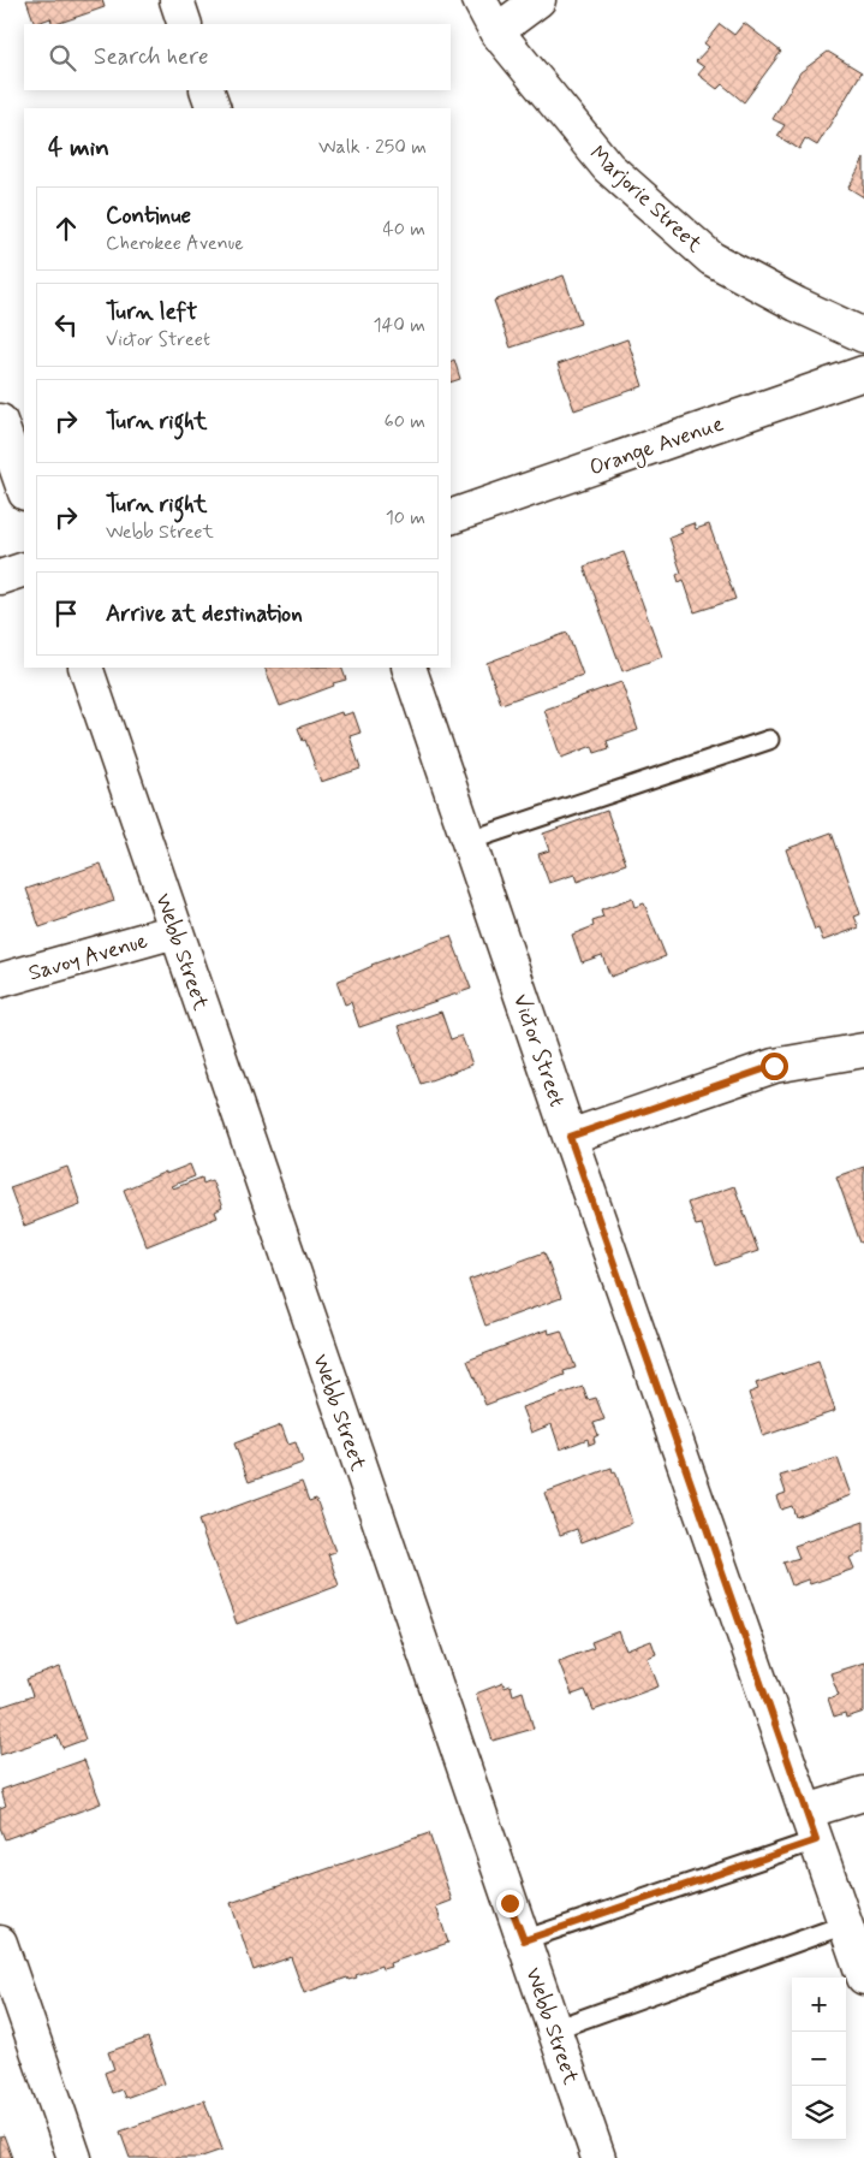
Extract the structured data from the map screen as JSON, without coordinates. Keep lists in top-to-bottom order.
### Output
{
  "streets": {
    "street": [
      "Marjorie Street",
      "Orange Avenue",
      "Webb Street",
      "Savoy Avenue",
      "Victor Street"
    ]
  },
  "crossings": [
    ["Webb Street", "Savoy Avenue"]
  ],
  "page": {
    "search": "Search here",
    "heading": ["4 min", "Walk · 250 m"],
    "list": [
      ["Continue", "Cherokee Avenue", "40 m"],
      ["Turn left", "Victor Street", "140 m"],
      ["Turn right", "60 m"],
      ["Turn right", "Webb Street", "10 m"],
      "Arrive at destination"
    ],
    "map_buttons": ["+", "−"]
  }
}
